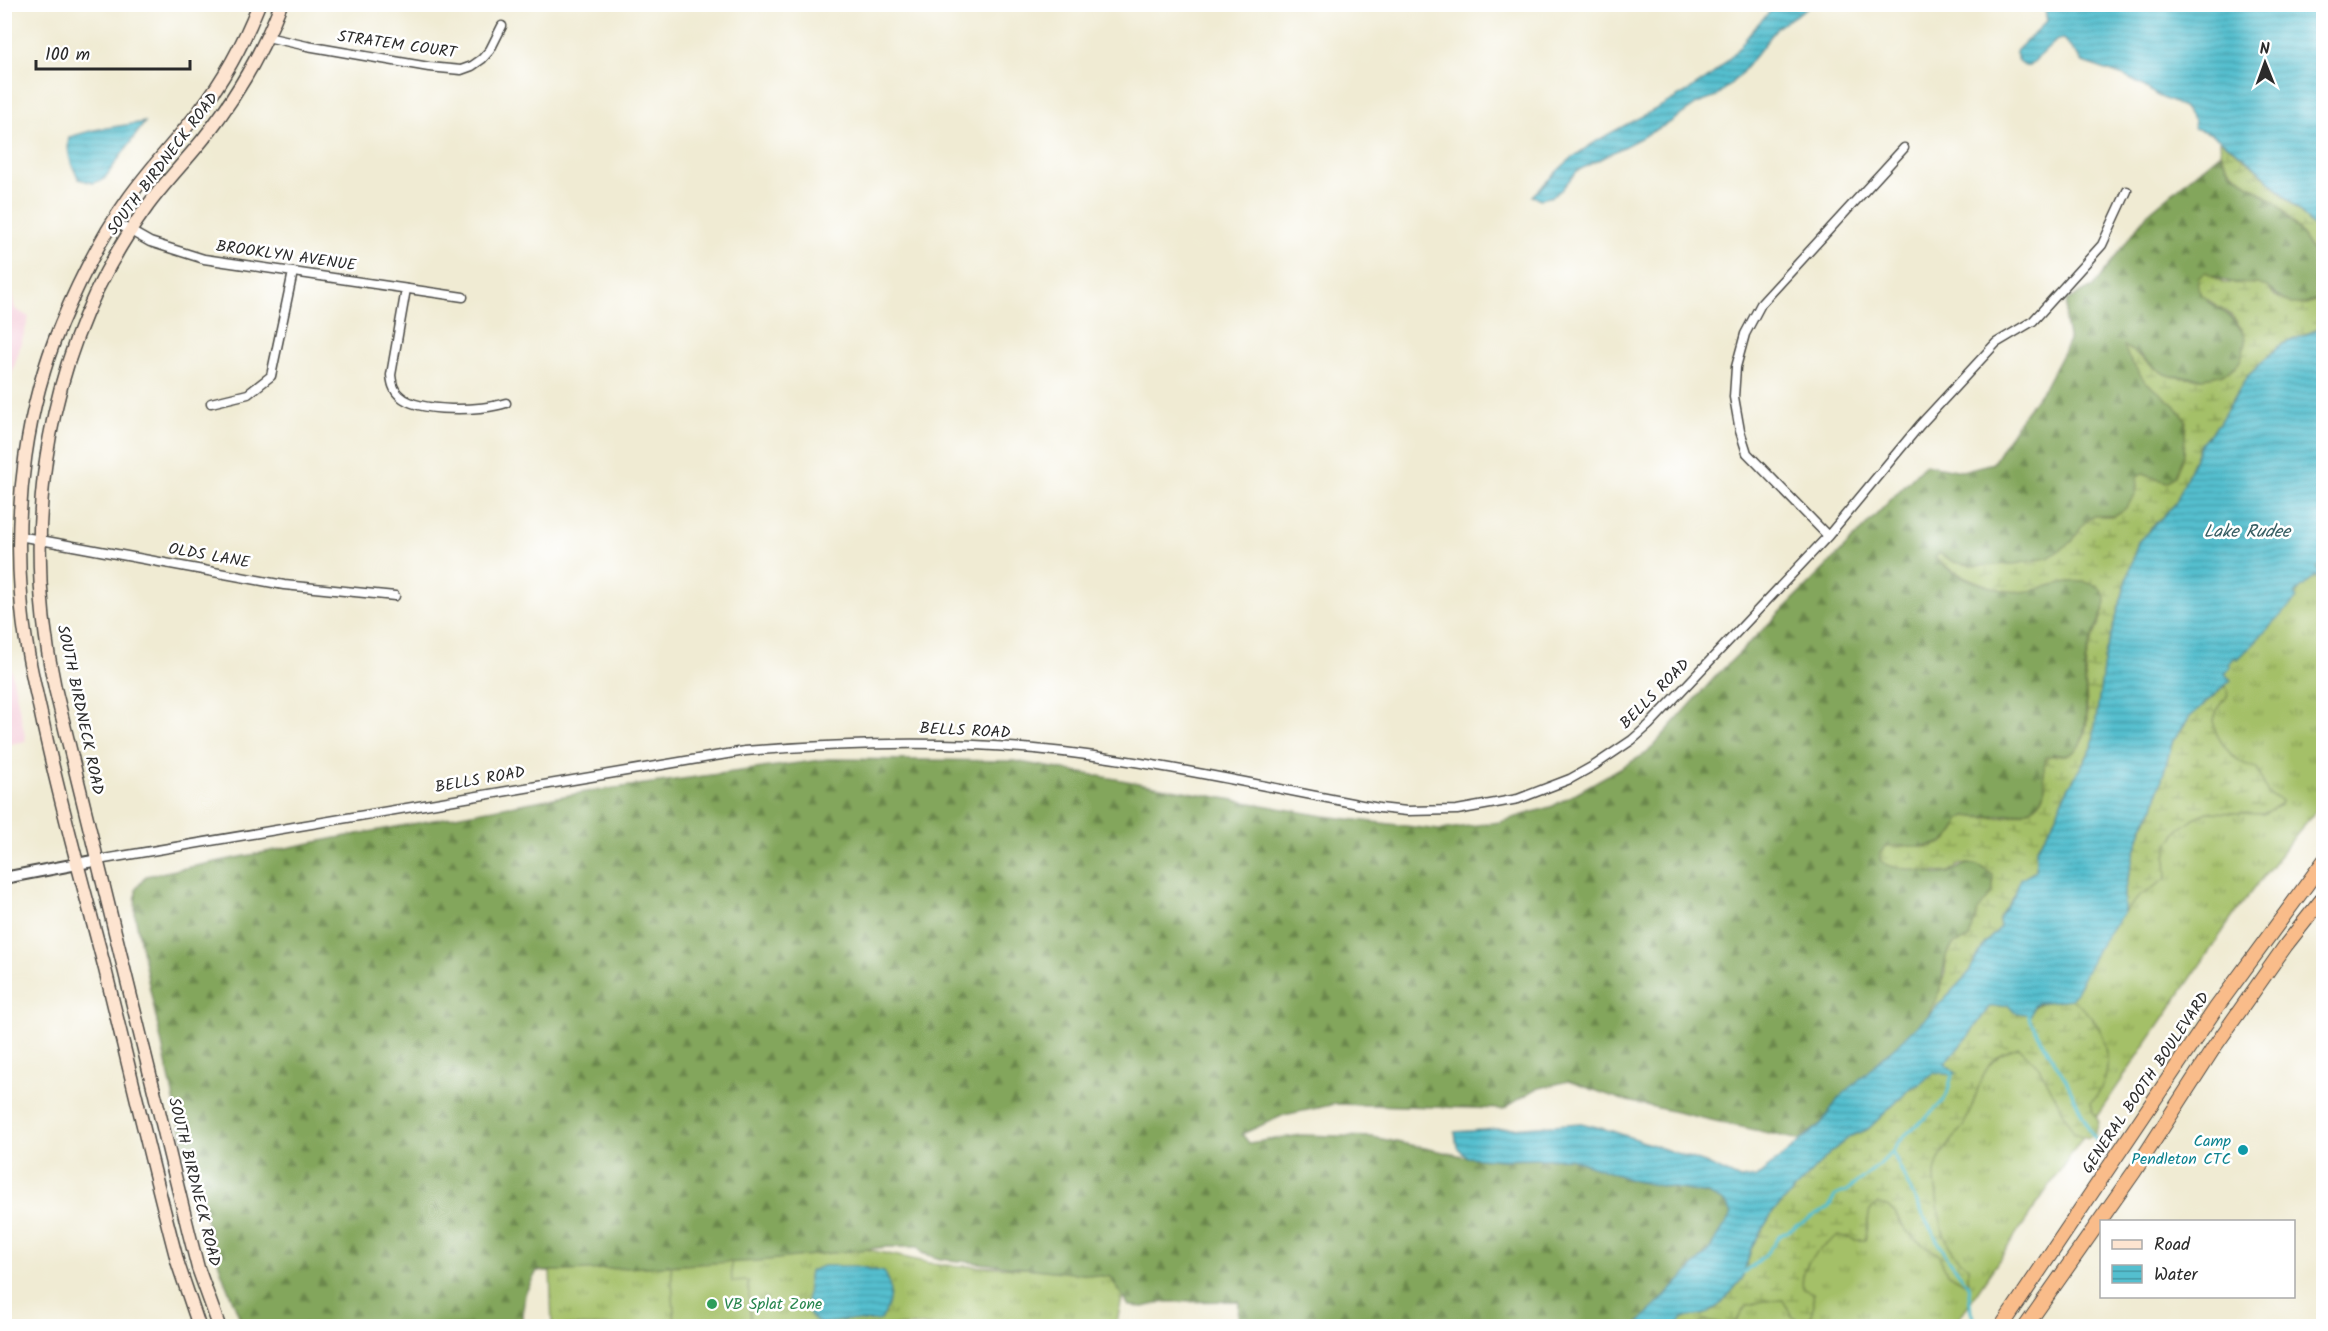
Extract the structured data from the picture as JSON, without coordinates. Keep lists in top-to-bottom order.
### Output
{
  "streets": {
    "highway": ["GENERAL BOOTH BOULEVARD"],
    "main road": ["SOUTH BIRDNECK ROAD"],
    "street": [
      "STRATEM COURT",
      "BROOKLYN AVENUE",
      "OLDS LANE",
      "BELLS ROAD"
    ]
  },
  "crossings": [
    ["STRATEM COURT", "SOUTH BIRDNECK ROAD"],
    ["SOUTH BIRDNECK ROAD", "BROOKLYN AVENUE"],
    ["SOUTH BIRDNECK ROAD", "OLDS LANE"],
    ["SOUTH BIRDNECK ROAD", "BELLS ROAD"]
  ],
  "water": ["Lake Rudee"],
  "places": ["Camp Pendleton CTC", "VB Splat Zone"],
  "legend": ["Road", "Water"],
  "scale_bar": "100 m",
  "north": "top"
}
